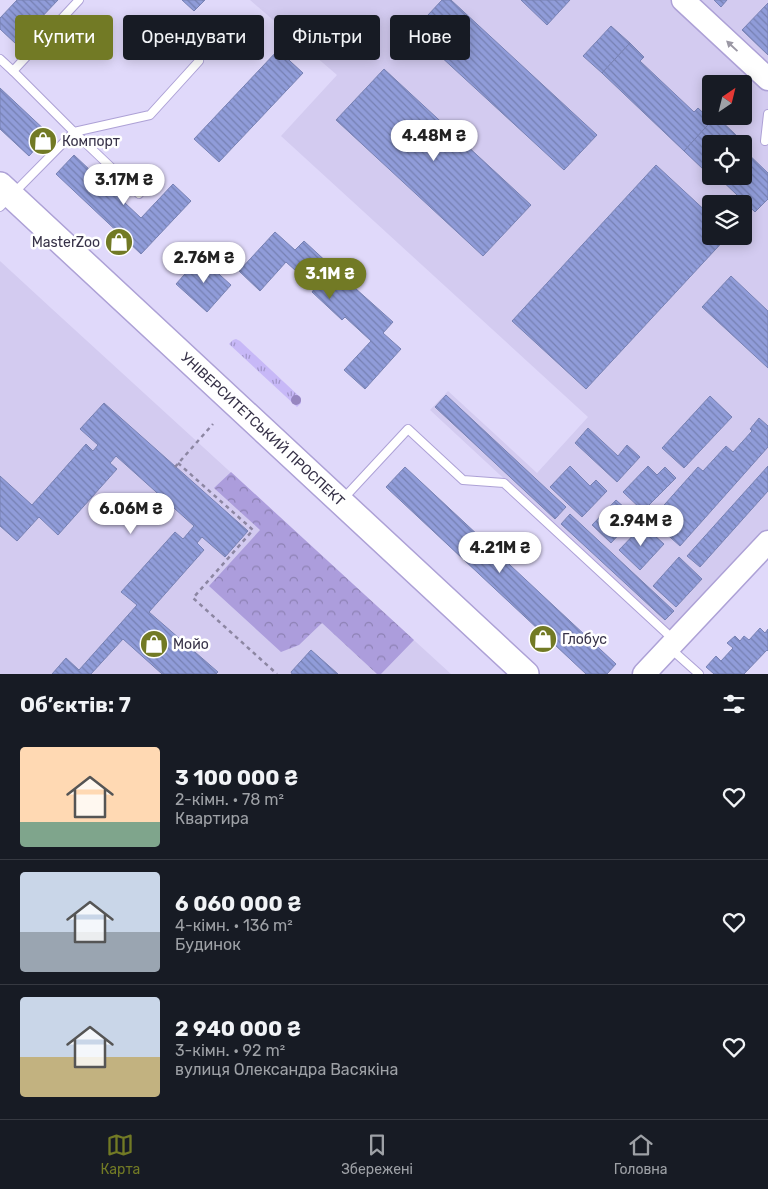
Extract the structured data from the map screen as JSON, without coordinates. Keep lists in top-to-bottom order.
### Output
{
  "streets": {
    "main road": ["УНІВЕРСИТЕТСЬКИЙ ПРОСПЕКТ"]
  },
  "places": {
    "shop": [
      "Компорт",
      "MasterZoo",
      "Глобус",
      "Мойо"
    ]
  },
  "north": "top right",
  "page": {
    "chip": [
      "Купити",
      "Орендувати",
      "Фільтри",
      "Нове"
    ],
    "price": [
      "4.48M ₴",
      "3.17M ₴",
      "2.76M ₴",
      "3.1M ₴",
      "6.06M ₴",
      "2.94M ₴",
      "4.21M ₴"
    ],
    "heading": "Об’єктів: 7",
    "list": [
      {
        "name": "3 100 000 ₴",
        "note": "2-кімн. · 78 m² · Квартира"
      },
      {
        "name": "6 060 000 ₴",
        "note": "4-кімн. · 136 m² · Будинок"
      },
      {
        "name": "2 940 000 ₴",
        "note": "3-кімн. · 92 m² · вулиця Олександра Васякіна"
      }
    ],
    "tabs": ["Карта", "Збережені", "Головна"]
  }
}
